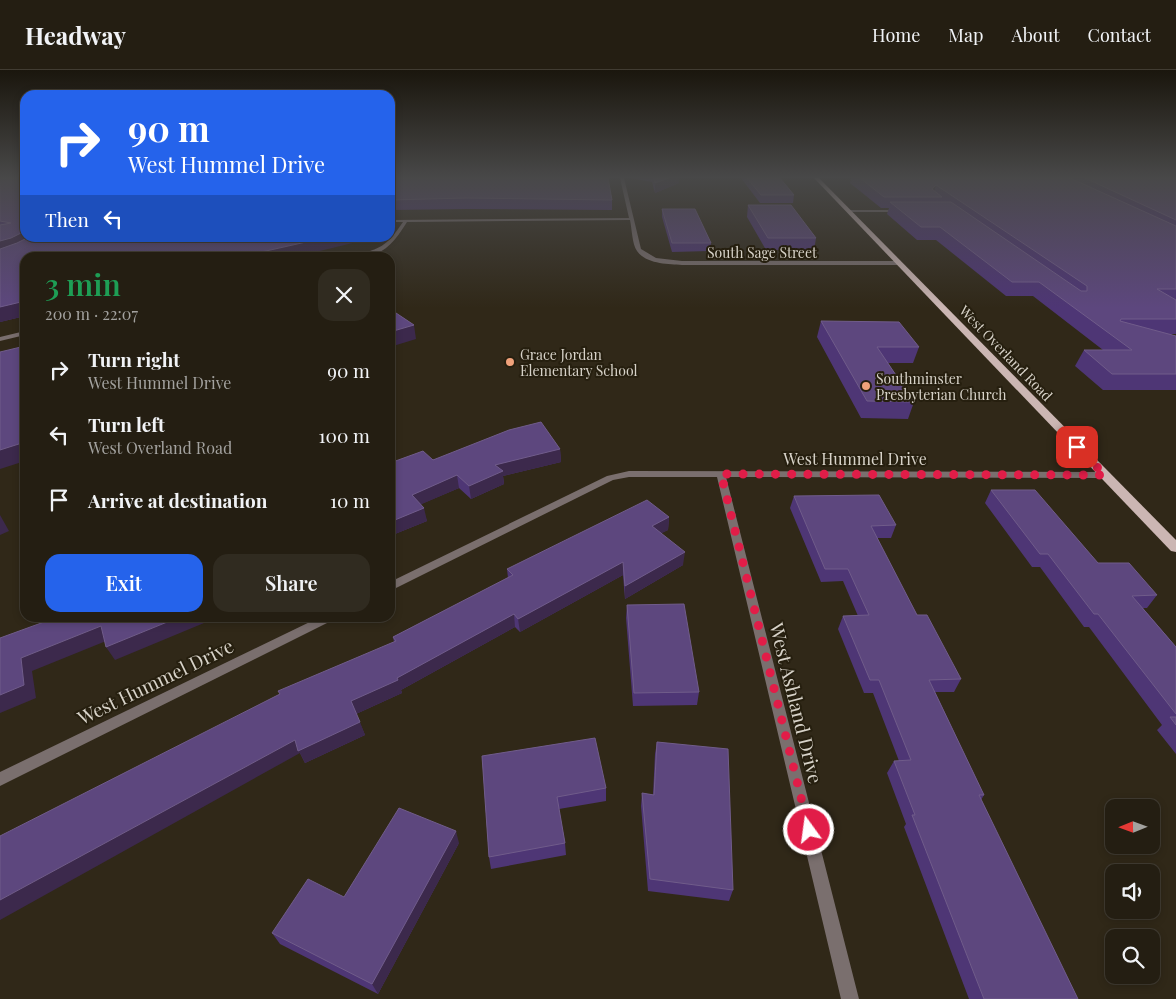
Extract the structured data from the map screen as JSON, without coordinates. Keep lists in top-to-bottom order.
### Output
{
  "streets": {
    "main road": ["West Overland Road"],
    "street": ["South Sage Street", "West Hummel Drive", "West Ashland Drive"]
  },
  "crossings": [
    ["South Sage Street", "West Overland Road"],
    ["West Overland Road", "West Hummel Drive"],
    ["West Hummel Drive", "West Ashland Drive"]
  ],
  "places": ["Grace Jordan Elementary School", "Southminster Presbyterian Church"],
  "north": "left",
  "page": {
    "header": "Headway",
    "nav": [
      "Home",
      "Map",
      "About",
      "Contact"
    ],
    "turn": ["90 m", "West Hummel Drive"],
    "then": "Then",
    "heading": ["3 min", "200 m · 22:07"],
    "list": [
      {
        "name": "Turn right",
        "note": "West Hummel Drive",
        "value": "90 m"
      },
      {
        "name": "Turn left",
        "note": "West Overland Road",
        "value": "100 m"
      },
      {
        "name": "Arrive at destination",
        "value": "10 m"
      }
    ],
    "buttons": ["Exit", "Share"]
  }
}
